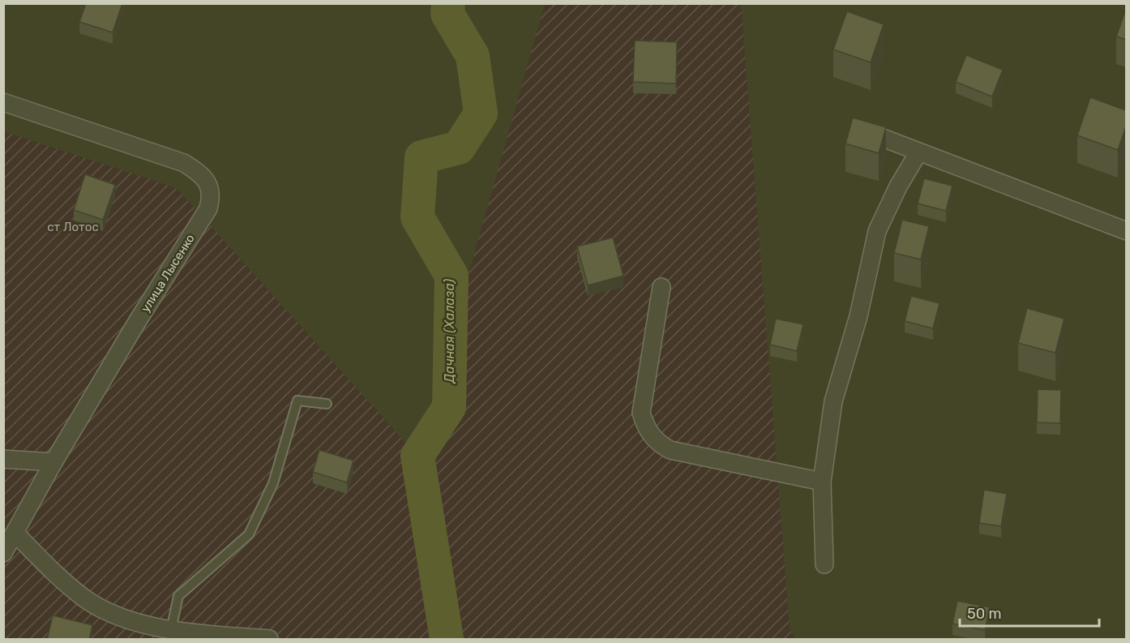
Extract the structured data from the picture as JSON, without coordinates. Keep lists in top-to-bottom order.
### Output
{
  "streets": {
    "street": ["улица Лысенко"]
  },
  "water": ["Дачная (Халаза)"],
  "parks": ["ст Лотос"],
  "scale_bar": "50 m"
}
